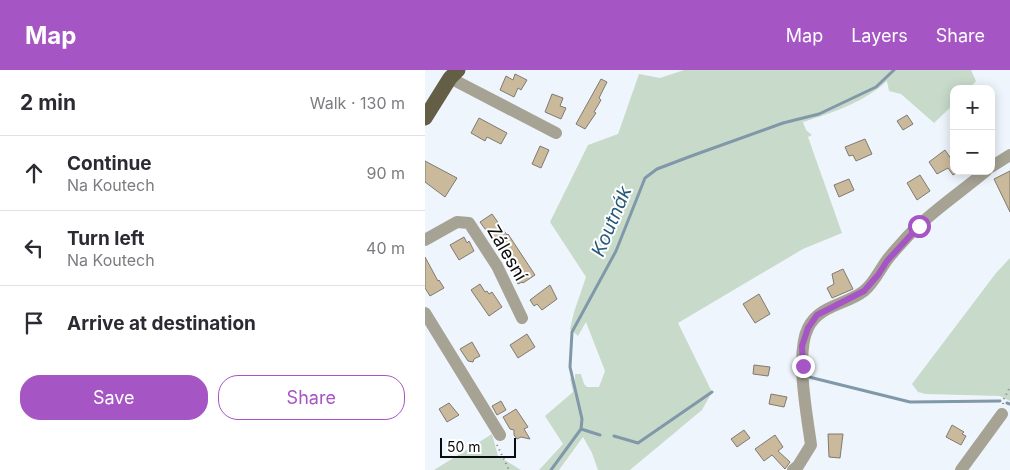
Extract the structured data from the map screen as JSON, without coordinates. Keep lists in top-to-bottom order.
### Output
{
  "streets": {
    "street": ["Zálesní"]
  },
  "water": ["Koutnák"],
  "scale_bar": "50 m",
  "page": {
    "header": "Map",
    "nav": ["Map", "Layers", "Share"],
    "heading": ["2 min", "Walk · 130 m"],
    "map_buttons": ["+", "−"],
    "list": [
      ["Continue", "Na Koutech", "90 m"],
      ["Turn left", "Na Koutech", "40 m"],
      "Arrive at destination"
    ],
    "buttons": ["Save", "Share"],
    "scale": "50 m"
  }
}
